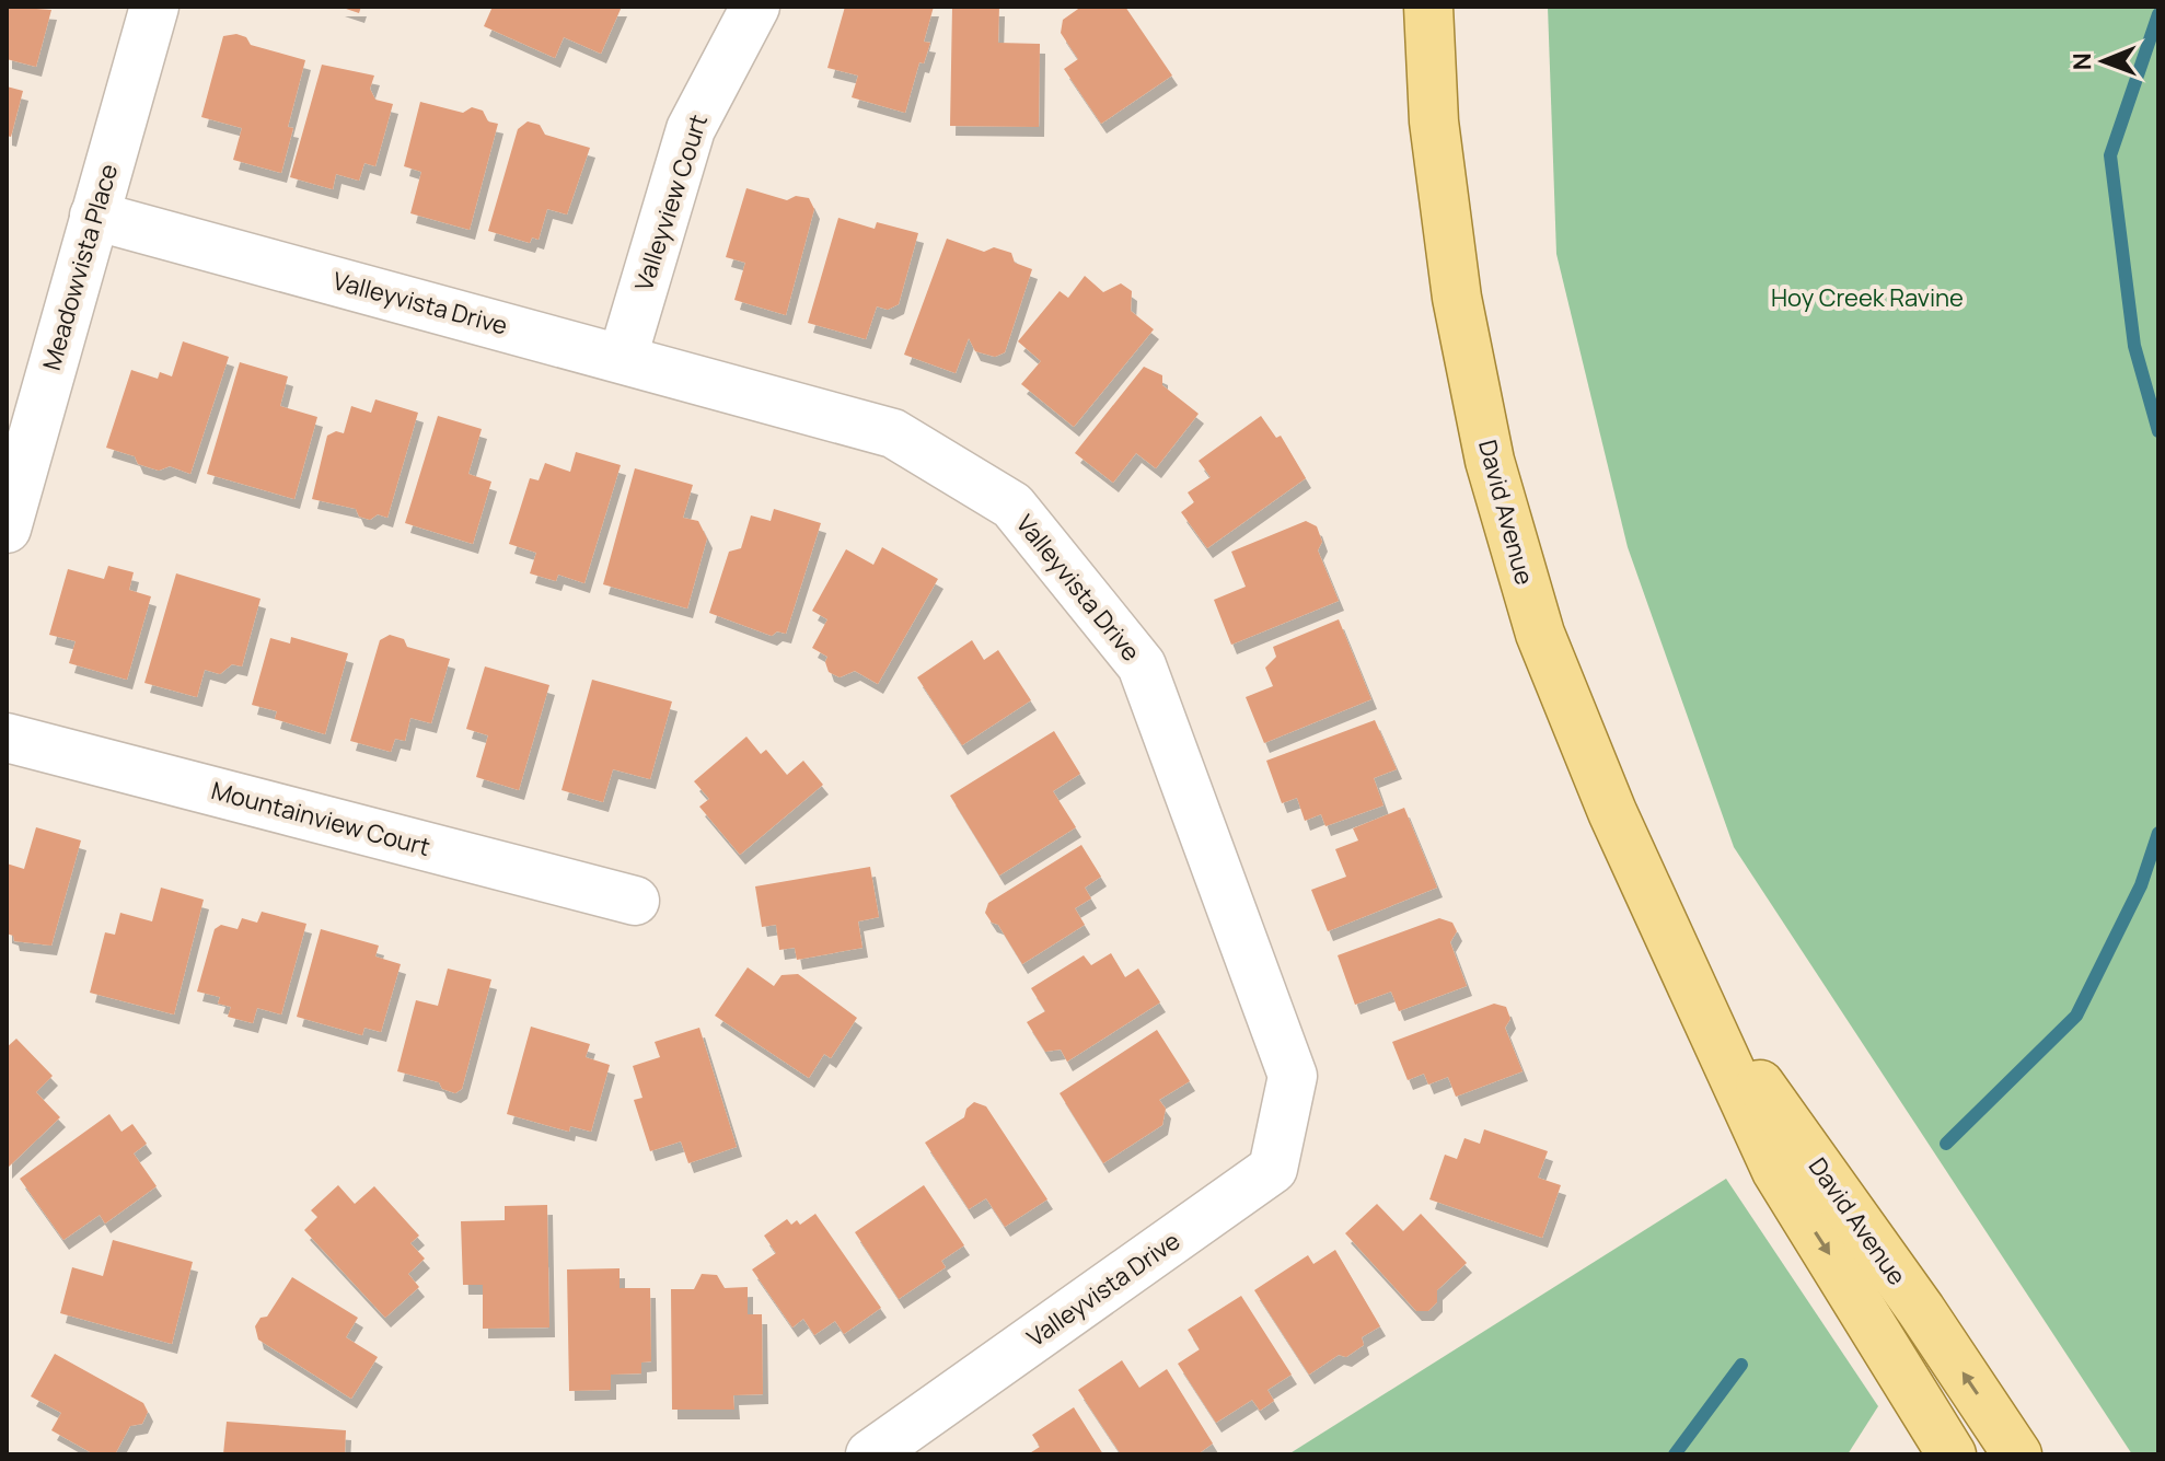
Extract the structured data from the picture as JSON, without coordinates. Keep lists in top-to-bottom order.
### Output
{
  "streets": {
    "main road": ["David Avenue"],
    "street": [
      "Valleyview Court",
      "Meadowvista Place",
      "Valleyvista Drive",
      "Mountainview Court"
    ]
  },
  "crossings": [
    ["Valleyview Court", "Valleyvista Drive"],
    ["Meadowvista Place", "Valleyvista Drive"]
  ],
  "parks": ["Hoy Creek Ravine"],
  "north": "left"
}
